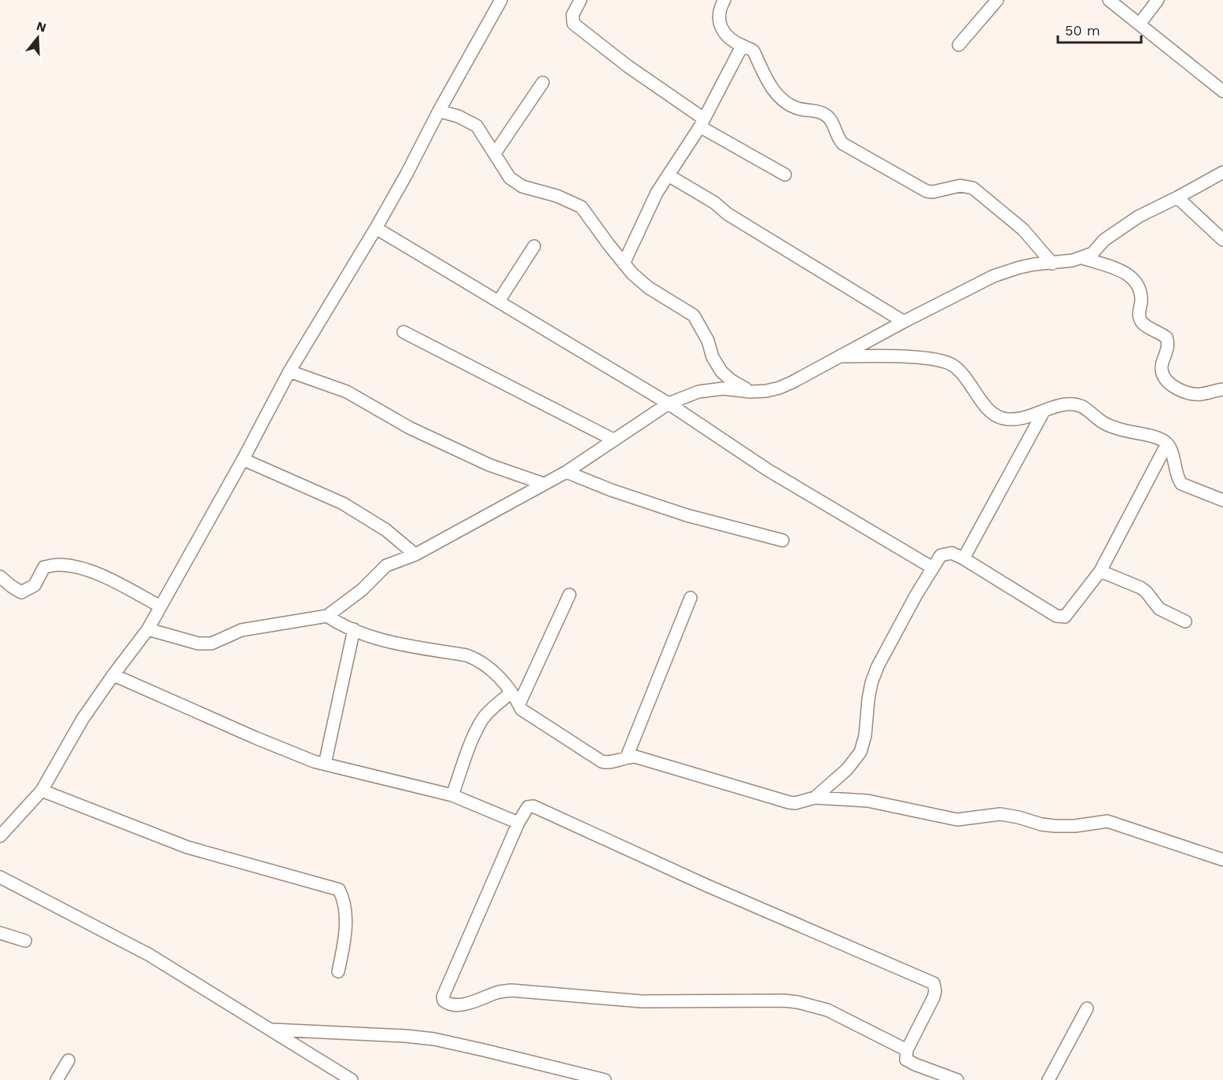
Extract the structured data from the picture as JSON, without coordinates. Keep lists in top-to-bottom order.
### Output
{
  "scale_bar": "50 m",
  "north": "top"
}
